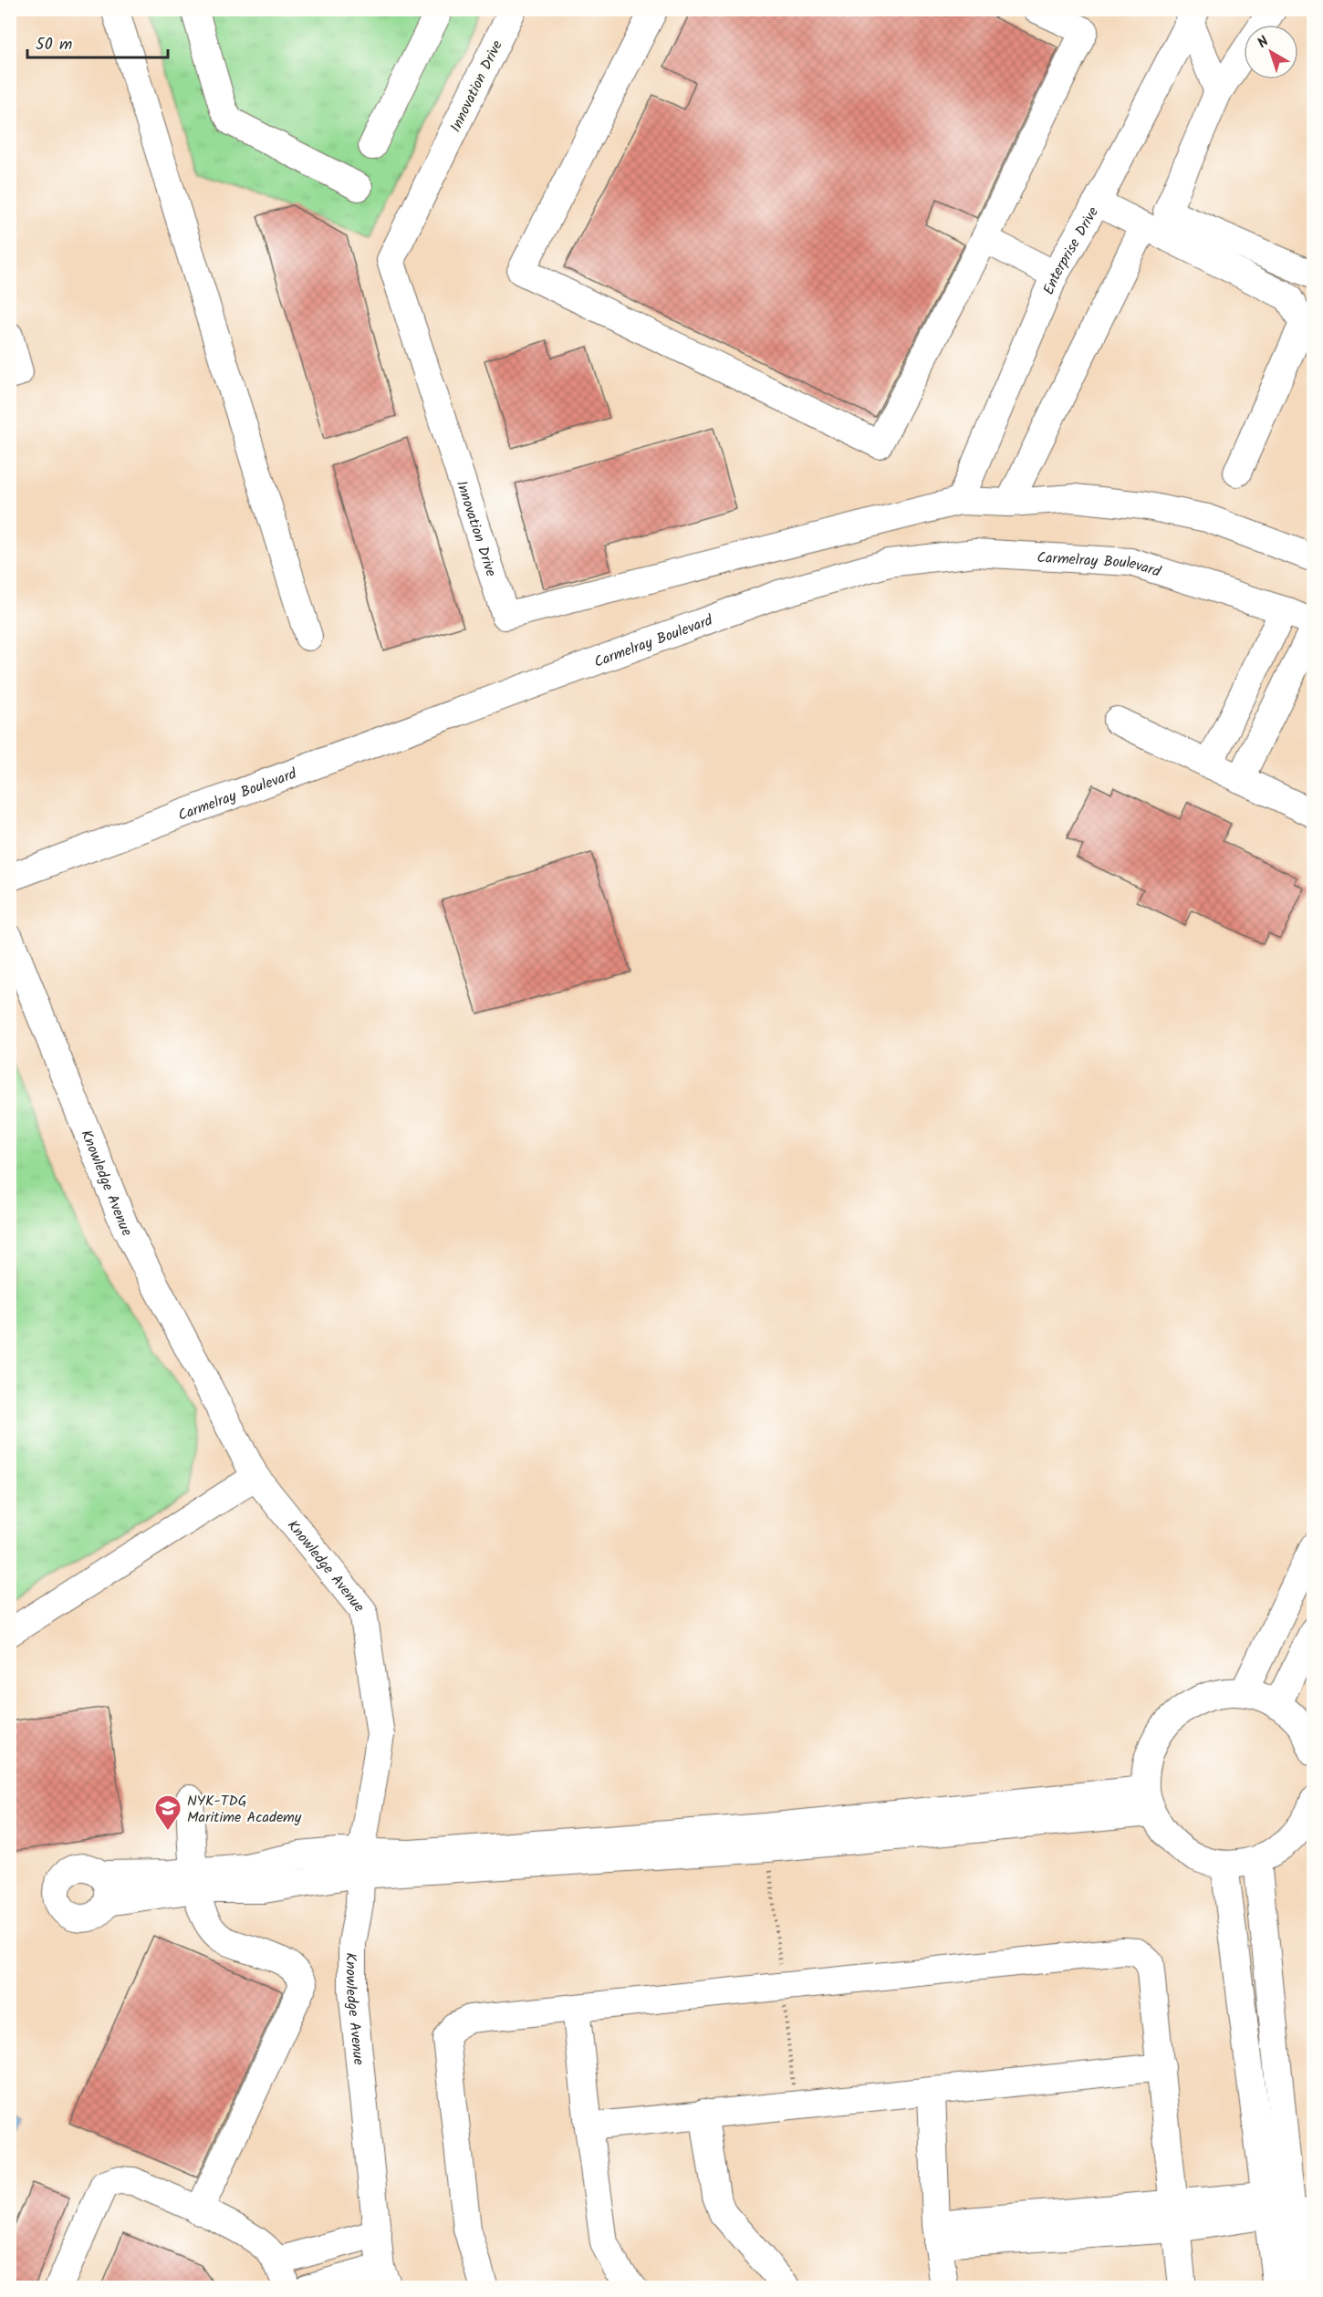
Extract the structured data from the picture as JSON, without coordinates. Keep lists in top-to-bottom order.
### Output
{
  "streets": {
    "street": [
      "Innovation Drive",
      "Enterprise Drive",
      "Carmelray Boulevard",
      "Knowledge Avenue"
    ]
  },
  "crossings": [
    ["Innovation Drive", "Enterprise Drive"]
  ],
  "places": {
    "school or university": ["NYK-TDG Maritime Academy"]
  },
  "scale_bar": "50 m",
  "north": "top left"
}
